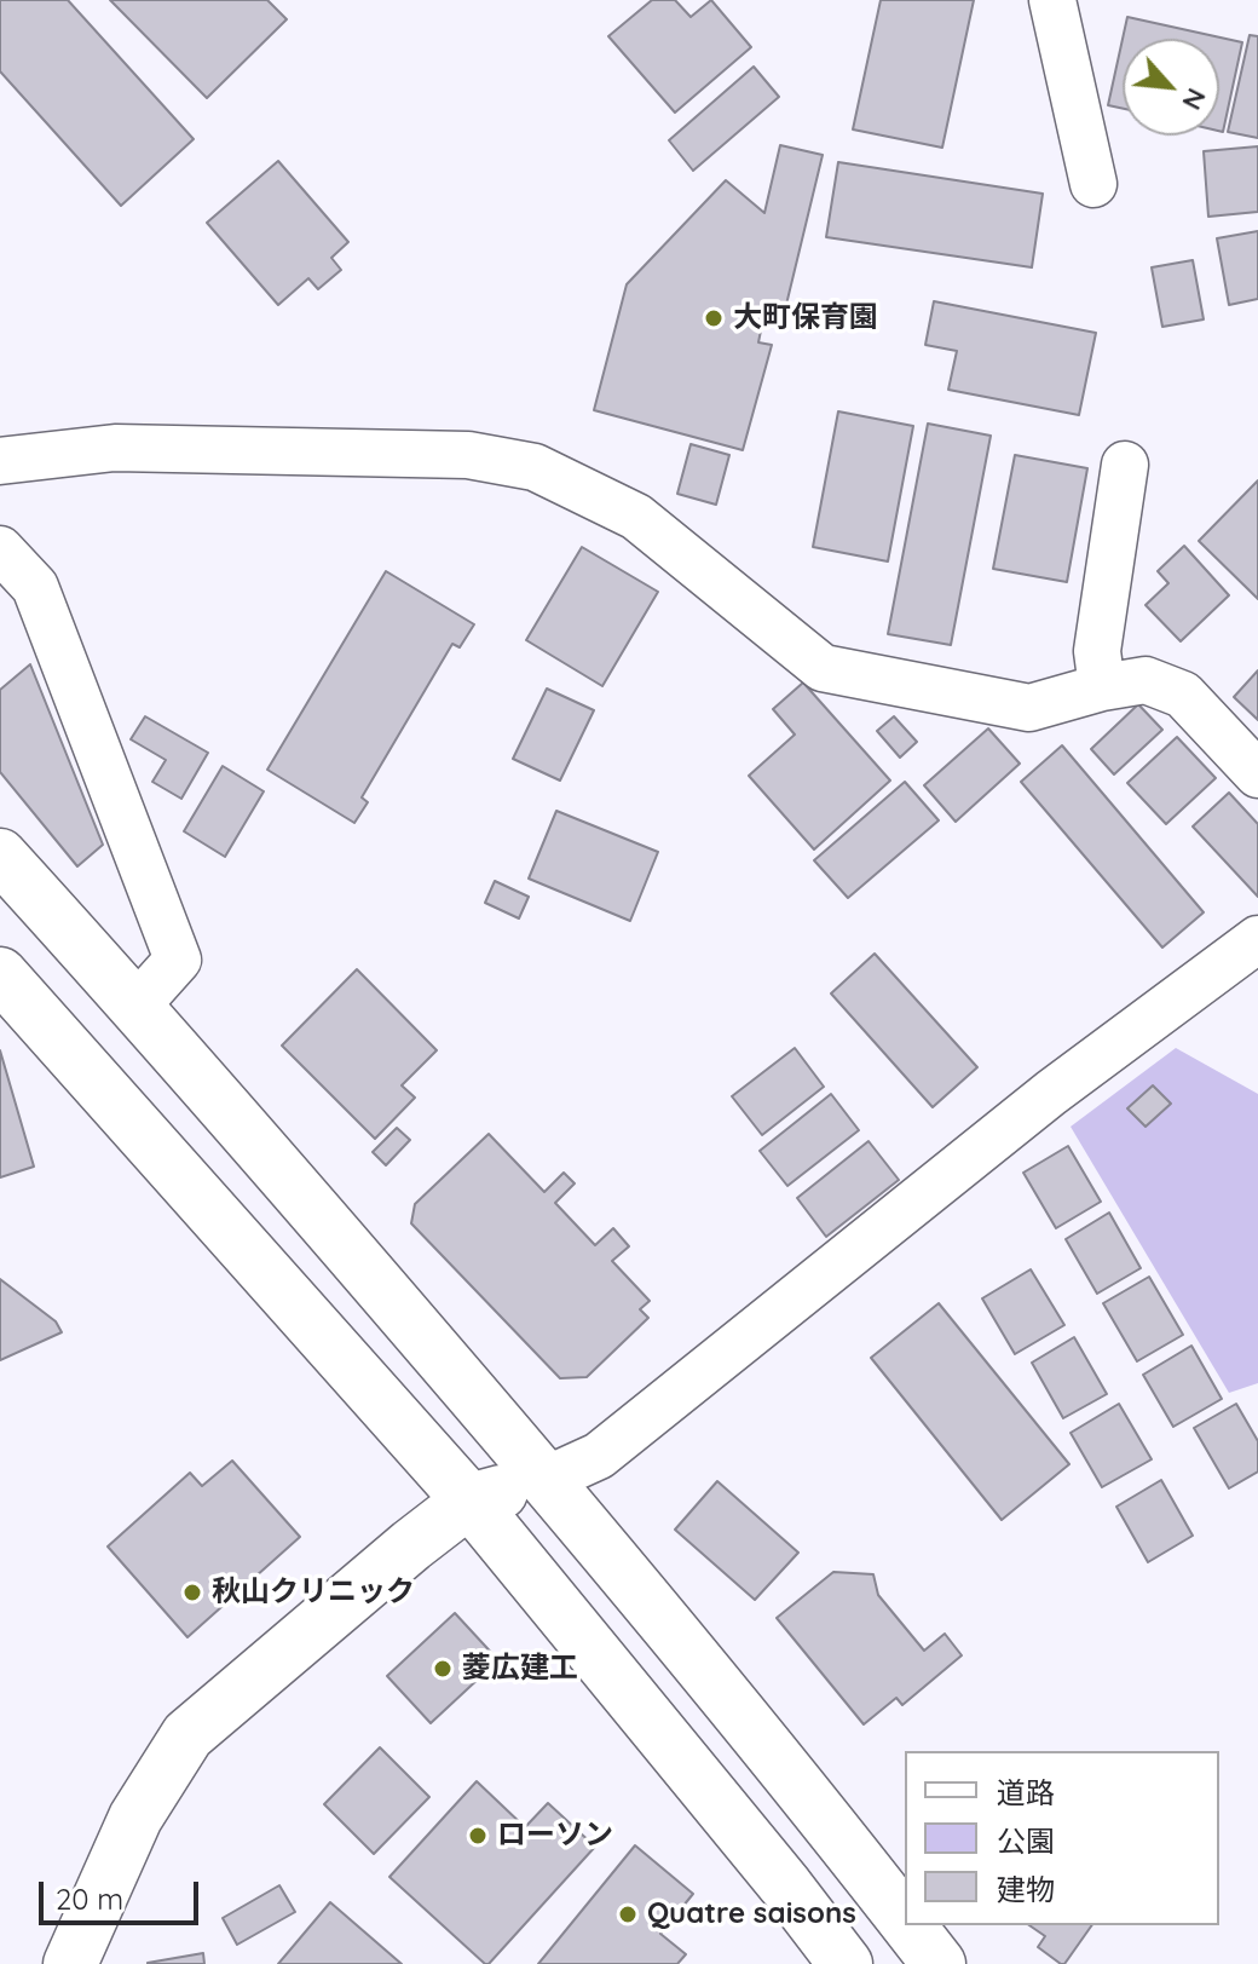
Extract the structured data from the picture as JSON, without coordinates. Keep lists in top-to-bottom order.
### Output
{
  "places": [
    "大町保育園",
    "秋山クリニック",
    "菱広建工",
    "ローソン",
    "Quatre saisons"
  ],
  "legend": ["道路", "公園", "建物"],
  "scale_bar": "20 m",
  "north": "bottom right"
}
